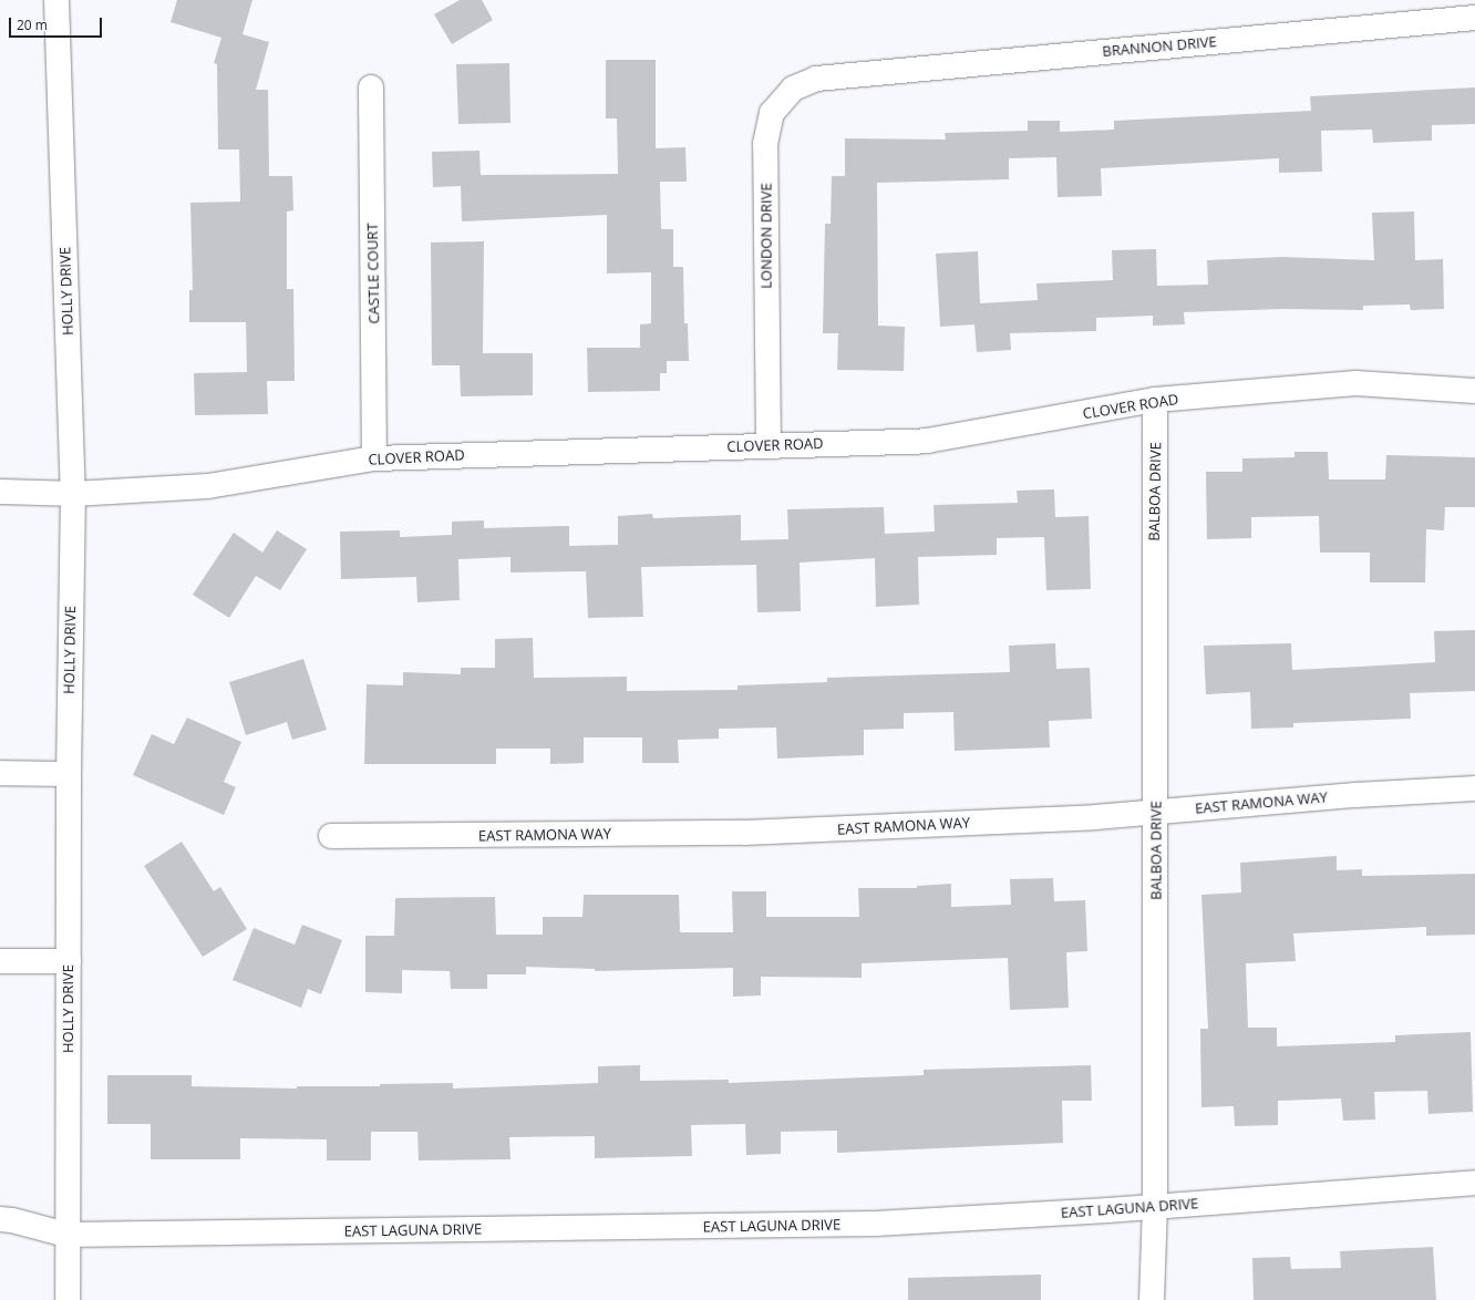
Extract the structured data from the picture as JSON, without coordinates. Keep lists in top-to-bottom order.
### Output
{
  "streets": {
    "street": [
      "BRANNON DRIVE",
      "LONDON DRIVE",
      "CASTLE COURT",
      "HOLLY DRIVE",
      "CLOVER ROAD",
      "BALBOA DRIVE",
      "EAST RAMONA WAY",
      "EAST LAGUNA DRIVE"
    ]
  },
  "crossings": [
    ["BRANNON DRIVE", "LONDON DRIVE"],
    ["LONDON DRIVE", "CLOVER ROAD"],
    ["CASTLE COURT", "CLOVER ROAD"],
    ["HOLLY DRIVE", "CLOVER ROAD"],
    ["HOLLY DRIVE", "EAST LAGUNA DRIVE"],
    ["CLOVER ROAD", "BALBOA DRIVE"],
    ["BALBOA DRIVE", "EAST RAMONA WAY"],
    ["BALBOA DRIVE", "EAST LAGUNA DRIVE"]
  ],
  "scale_bar": "20 m"
}
